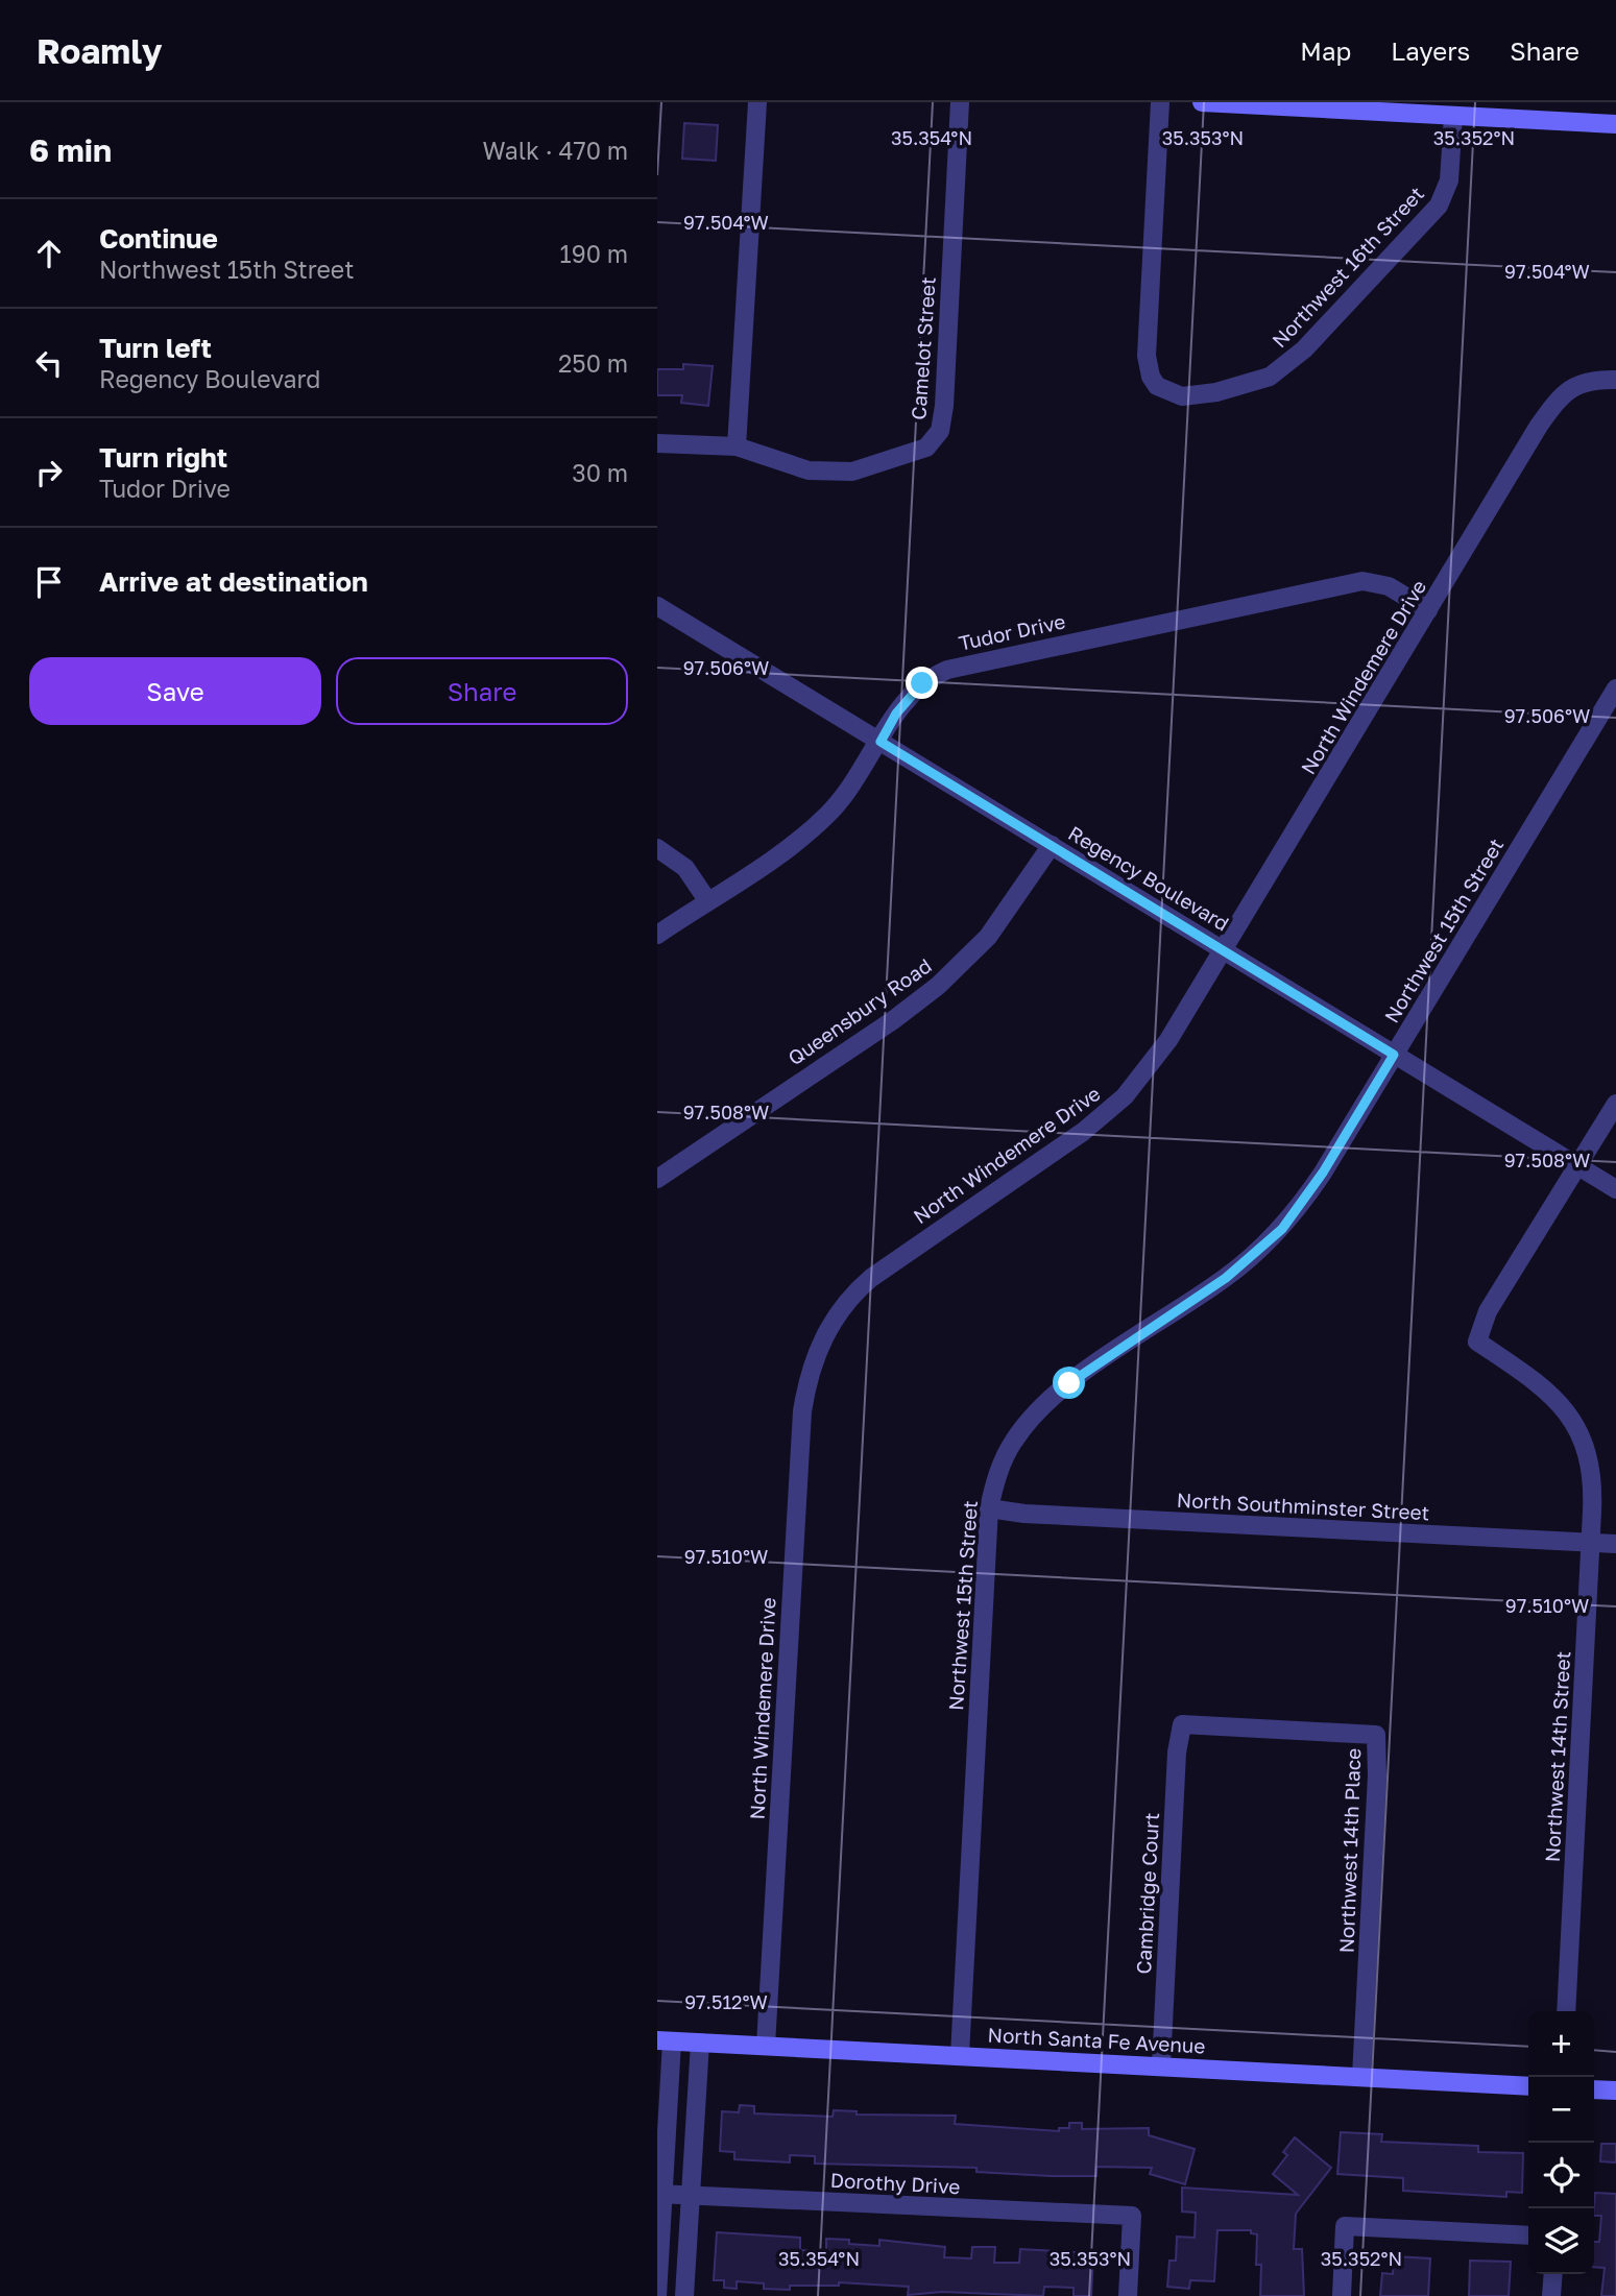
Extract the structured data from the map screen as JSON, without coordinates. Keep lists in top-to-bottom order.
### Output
{
  "streets": {
    "main road": ["North Santa Fe Avenue"],
    "street": [
      "Northwest 16th Street",
      "Camelot Street",
      "Tudor Drive",
      "North Windemere Drive",
      "Regency Boulevard",
      "Northwest 15th Street",
      "Queensbury Road",
      "North Southminster Street",
      "Northwest 14th Street",
      "Northwest 14th Place",
      "Cambridge Court",
      "Dorothy Drive"
    ]
  },
  "crossings": [
    ["Tudor Drive", "North Windemere Drive"],
    ["Tudor Drive", "Regency Boulevard"],
    ["North Windemere Drive", "Regency Boulevard"],
    ["North Windemere Drive", "North Santa Fe Avenue"],
    ["Regency Boulevard", "Northwest 15th Street"],
    ["Regency Boulevard", "Queensbury Road"],
    ["Regency Boulevard", "Northwest 14th Street"],
    ["Northwest 15th Street", "North Southminster Street"],
    ["Northwest 15th Street", "North Santa Fe Avenue"],
    ["North Southminster Street", "Northwest 14th Street"],
    ["Northwest 14th Place", "Cambridge Court"],
    ["Northwest 14th Place", "North Santa Fe Avenue"],
    ["Cambridge Court", "North Santa Fe Avenue"]
  ],
  "page": {
    "header": "Roamly",
    "nav": ["Map", "Layers", "Share"],
    "heading": ["6 min", "Walk · 470 m"],
    "list": [
      ["Continue", "Northwest 15th Street", "190 m"],
      ["Turn left", "Regency Boulevard", "250 m"],
      ["Turn right", "Tudor Drive", "30 m"],
      "Arrive at destination"
    ],
    "buttons": ["Save", "Share"],
    "map_buttons": ["+", "−"]
  },
  "coordinates": [
    "35.354°N",
    "35.353°N",
    "35.352°N",
    "97.504°W",
    "97.506°W",
    "97.508°W",
    "97.510°W",
    "97.512°W"
  ]
}
